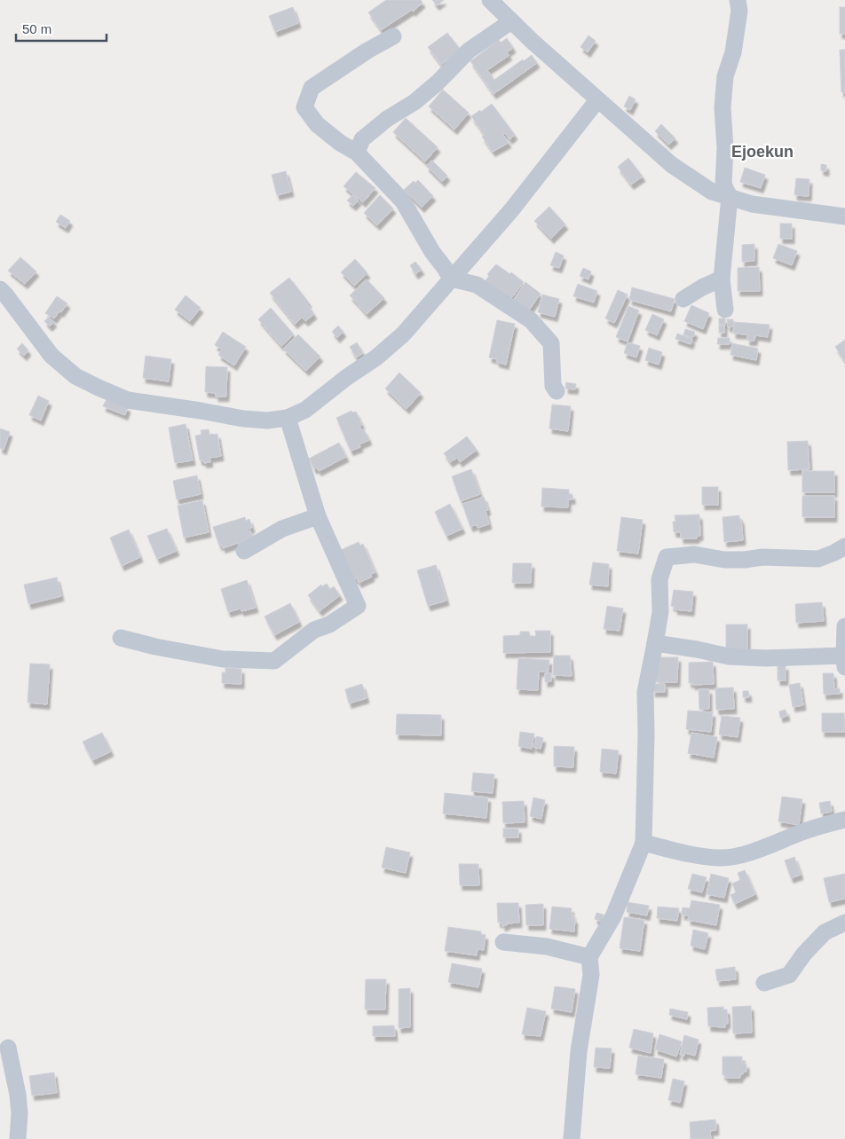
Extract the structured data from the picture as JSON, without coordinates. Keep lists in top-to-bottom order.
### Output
{
  "districts": ["Ejoekun"],
  "scale_bar": "50 m"
}
